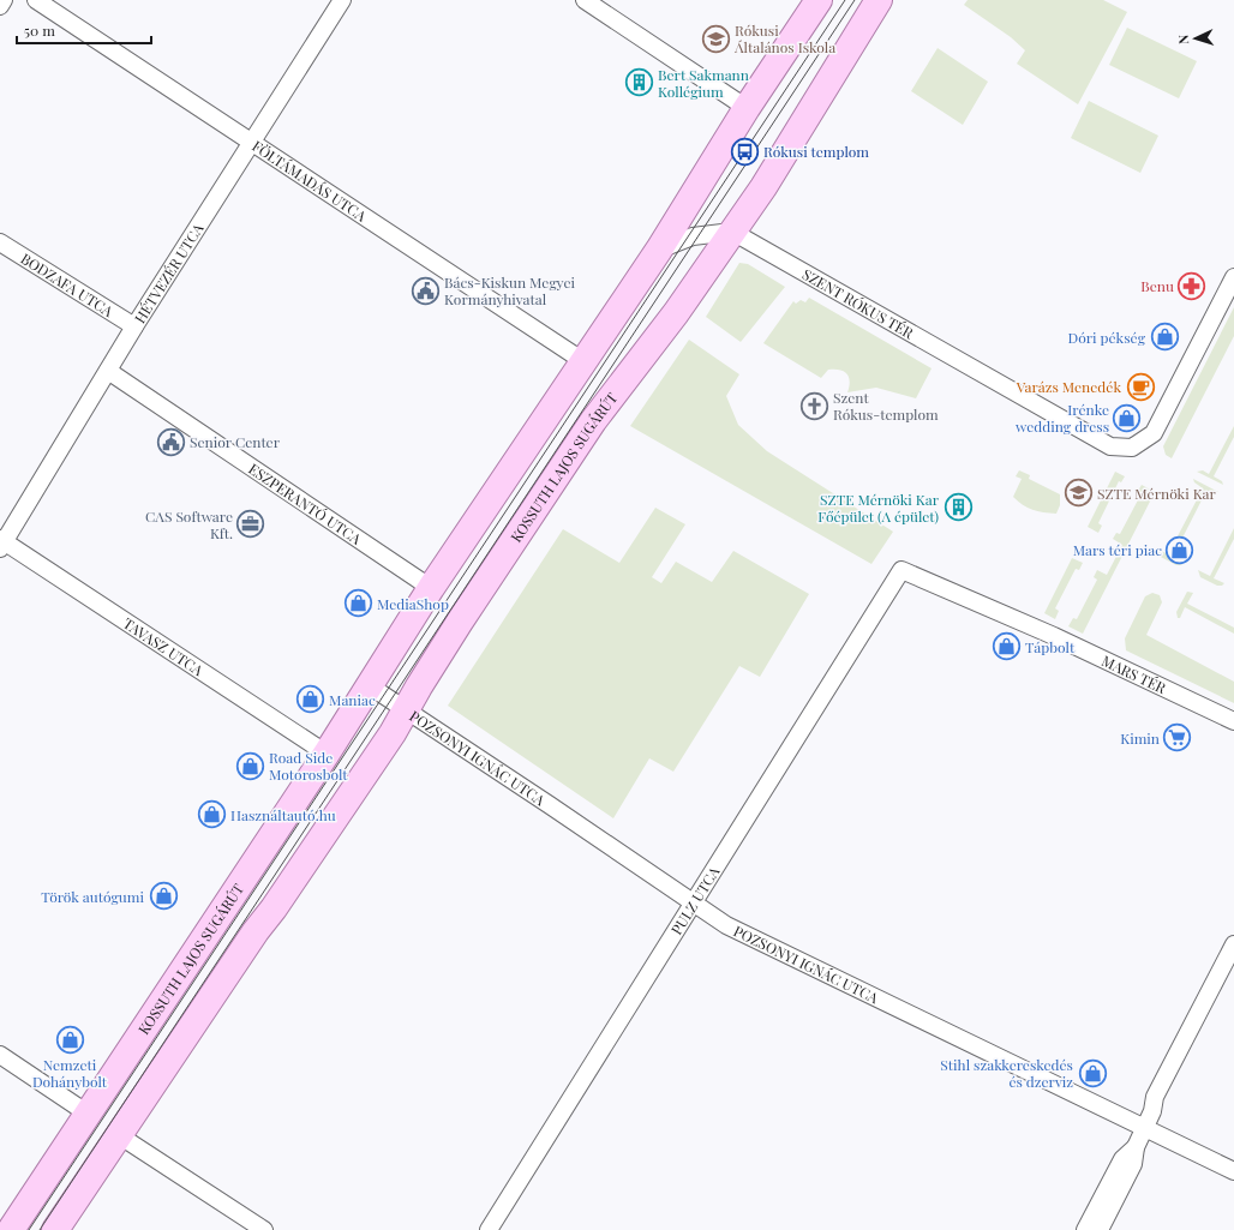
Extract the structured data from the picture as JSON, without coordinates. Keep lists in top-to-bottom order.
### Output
{
  "streets": {
    "main road": ["KOSSUTH LAJOS SUGÁRÚT"],
    "street": [
      "FÖLTÁMADÁS UTCA",
      "HÉTVEZÉR UTCA",
      "BODZAFA UTCA",
      "SZENT RÓKUS TÉR",
      "ESZPERANTÓ UTCA",
      "TAVASZ UTCA",
      "MARS TÉR",
      "POZSONYI IGNÁC UTCA",
      "PULZ UTCA"
    ]
  },
  "crossings": [
    ["FÖLTÁMADÁS UTCA", "HÉTVEZÉR UTCA"],
    ["FÖLTÁMADÁS UTCA", "KOSSUTH LAJOS SUGÁRÚT"],
    ["HÉTVEZÉR UTCA", "BODZAFA UTCA"],
    ["HÉTVEZÉR UTCA", "ESZPERANTÓ UTCA"],
    ["HÉTVEZÉR UTCA", "TAVASZ UTCA"],
    ["SZENT RÓKUS TÉR", "KOSSUTH LAJOS SUGÁRÚT"],
    ["KOSSUTH LAJOS SUGÁRÚT", "ESZPERANTÓ UTCA"],
    ["KOSSUTH LAJOS SUGÁRÚT", "TAVASZ UTCA"],
    ["KOSSUTH LAJOS SUGÁRÚT", "POZSONYI IGNÁC UTCA"],
    ["MARS TÉR", "PULZ UTCA"],
    ["POZSONYI IGNÁC UTCA", "PULZ UTCA"]
  ],
  "places": {
    "school or university": ["Rókusi Általános Iskola", "SZTE Mérnöki Kar"],
    "building": ["Bert Sakmann Kollégium", "SZTE Mérnöki Kar Főépület (A épület)"],
    "bus stop": ["Rókusi templom"],
    "pharmacy": ["Benu"],
    "public building": ["Bács-Kiskun Megyei Kormányhivatal", "Senior Center"],
    "shop": [
      "Dóri pékség",
      "Irénke wedding dress",
      "Mars téri piac",
      "MediaShop",
      "Tápbolt",
      "Maniac",
      "Road Side Motorosbolt",
      "Használtautó.hu",
      "Török autógumi",
      "Nemzeti Dohánybolt",
      "Stihl szakkereskedés és dzerviz"
    ],
    "cafe": ["Varázs Menedék"],
    "church": ["Szent Rókus-templom"],
    "office": ["CAS Software Kft."],
    "supermarket": ["Kimin"]
  },
  "scale_bar": "50 m",
  "north": "left"
}
